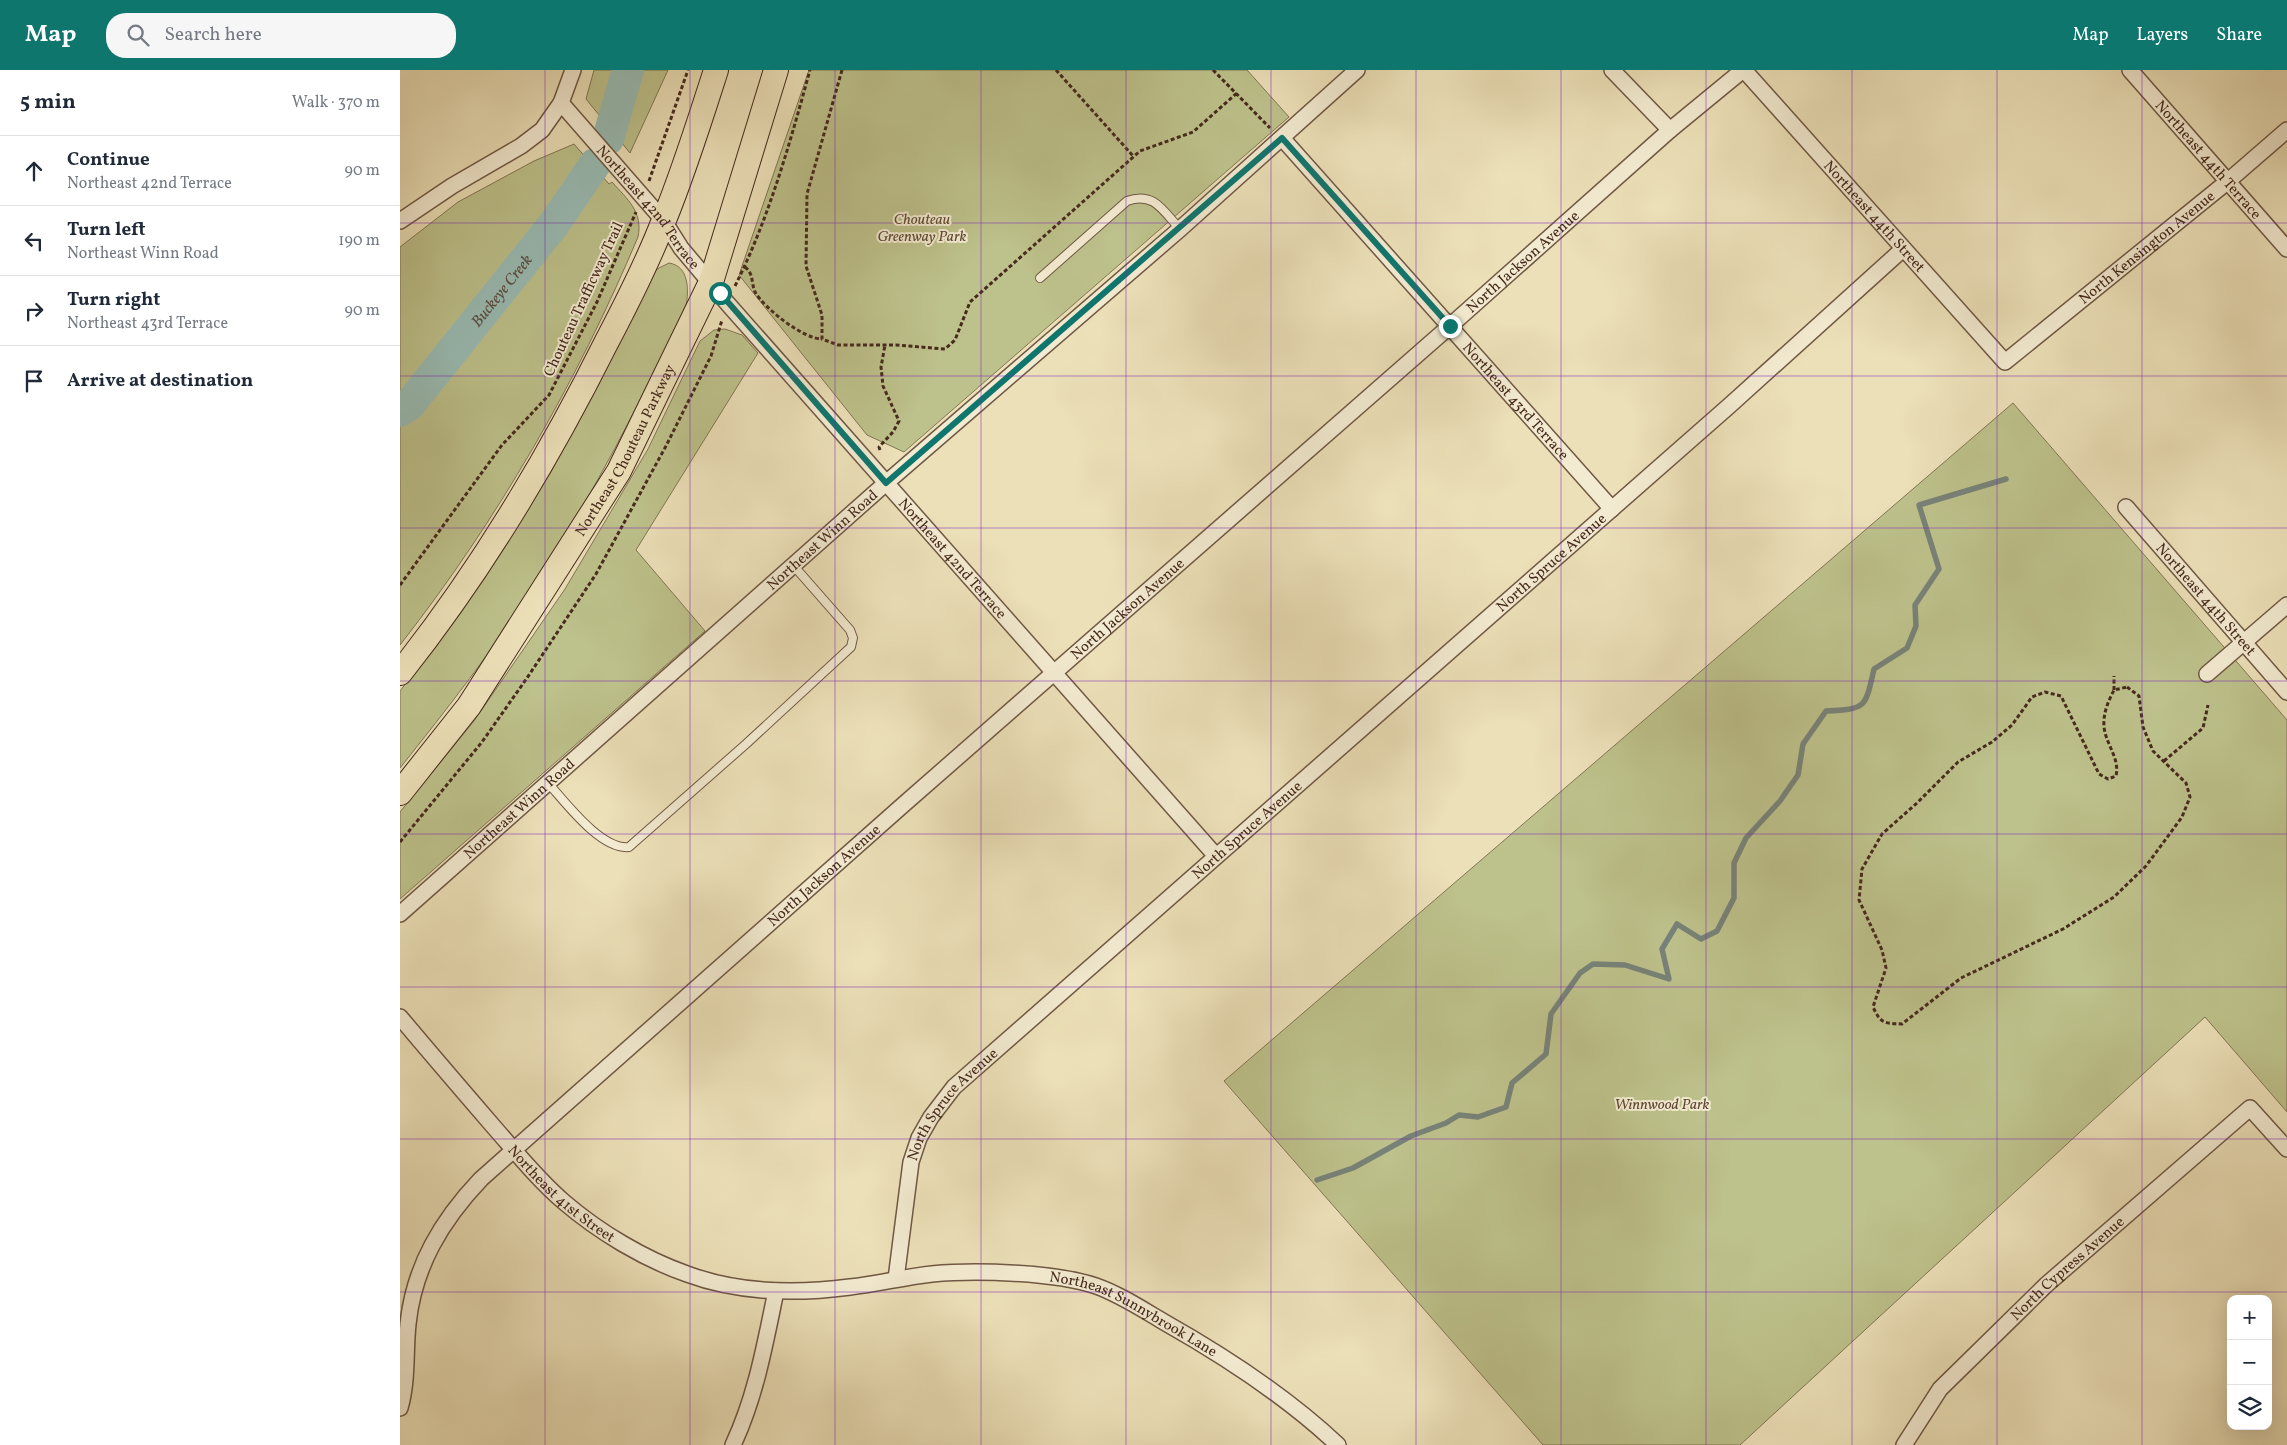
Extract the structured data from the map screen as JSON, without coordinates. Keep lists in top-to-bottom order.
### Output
{
  "streets": {
    "main road": ["Northeast Chouteau Parkway"],
    "street": [
      "Northeast 44th Terrace",
      "Northeast 42nd Terrace",
      "Northeast 44th Street",
      "North Kensington Avenue",
      "North Jackson Avenue",
      "Northeast 43rd Terrace",
      "Northeast Winn Road",
      "North Spruce Avenue",
      "Northeast 41st Street",
      "North Cypress Avenue",
      "Northeast Sunnybrook Lane"
    ],
    "path": ["Chouteau Trafficway Trail"]
  },
  "crossings": [
    ["Northeast 44th Terrace", "North Kensington Avenue"],
    ["Northeast 42nd Terrace", "North Jackson Avenue"],
    ["Northeast 42nd Terrace", "Chouteau Trafficway Trail"],
    ["Northeast 42nd Terrace", "Northeast Chouteau Parkway"],
    ["Northeast 42nd Terrace", "Northeast Winn Road"],
    ["Northeast 42nd Terrace", "North Spruce Avenue"],
    ["Northeast 44th Street", "North Kensington Avenue"],
    ["Northeast 44th Street", "North Jackson Avenue"],
    ["Northeast 44th Street", "North Spruce Avenue"],
    ["North Jackson Avenue", "Northeast 43rd Terrace"],
    ["North Jackson Avenue", "Northeast 41st Street"],
    ["Northeast 43rd Terrace", "Northeast Winn Road"],
    ["Northeast 43rd Terrace", "North Spruce Avenue"],
    ["North Spruce Avenue", "Northeast Sunnybrook Lane"]
  ],
  "water": ["Buckeye Creek"],
  "parks": ["Chouteau Greenway Park", "Winnwood Park"],
  "page": {
    "header": "Map",
    "search": "Search here",
    "nav": ["Map", "Layers", "Share"],
    "heading": ["5 min", "Walk · 370 m"],
    "list": [
      ["Continue", "Northeast 42nd Terrace", "90 m"],
      ["Turn left", "Northeast Winn Road", "190 m"],
      ["Turn right", "Northeast 43rd Terrace", "90 m"],
      "Arrive at destination"
    ],
    "map_buttons": ["+", "−"]
  }
}
